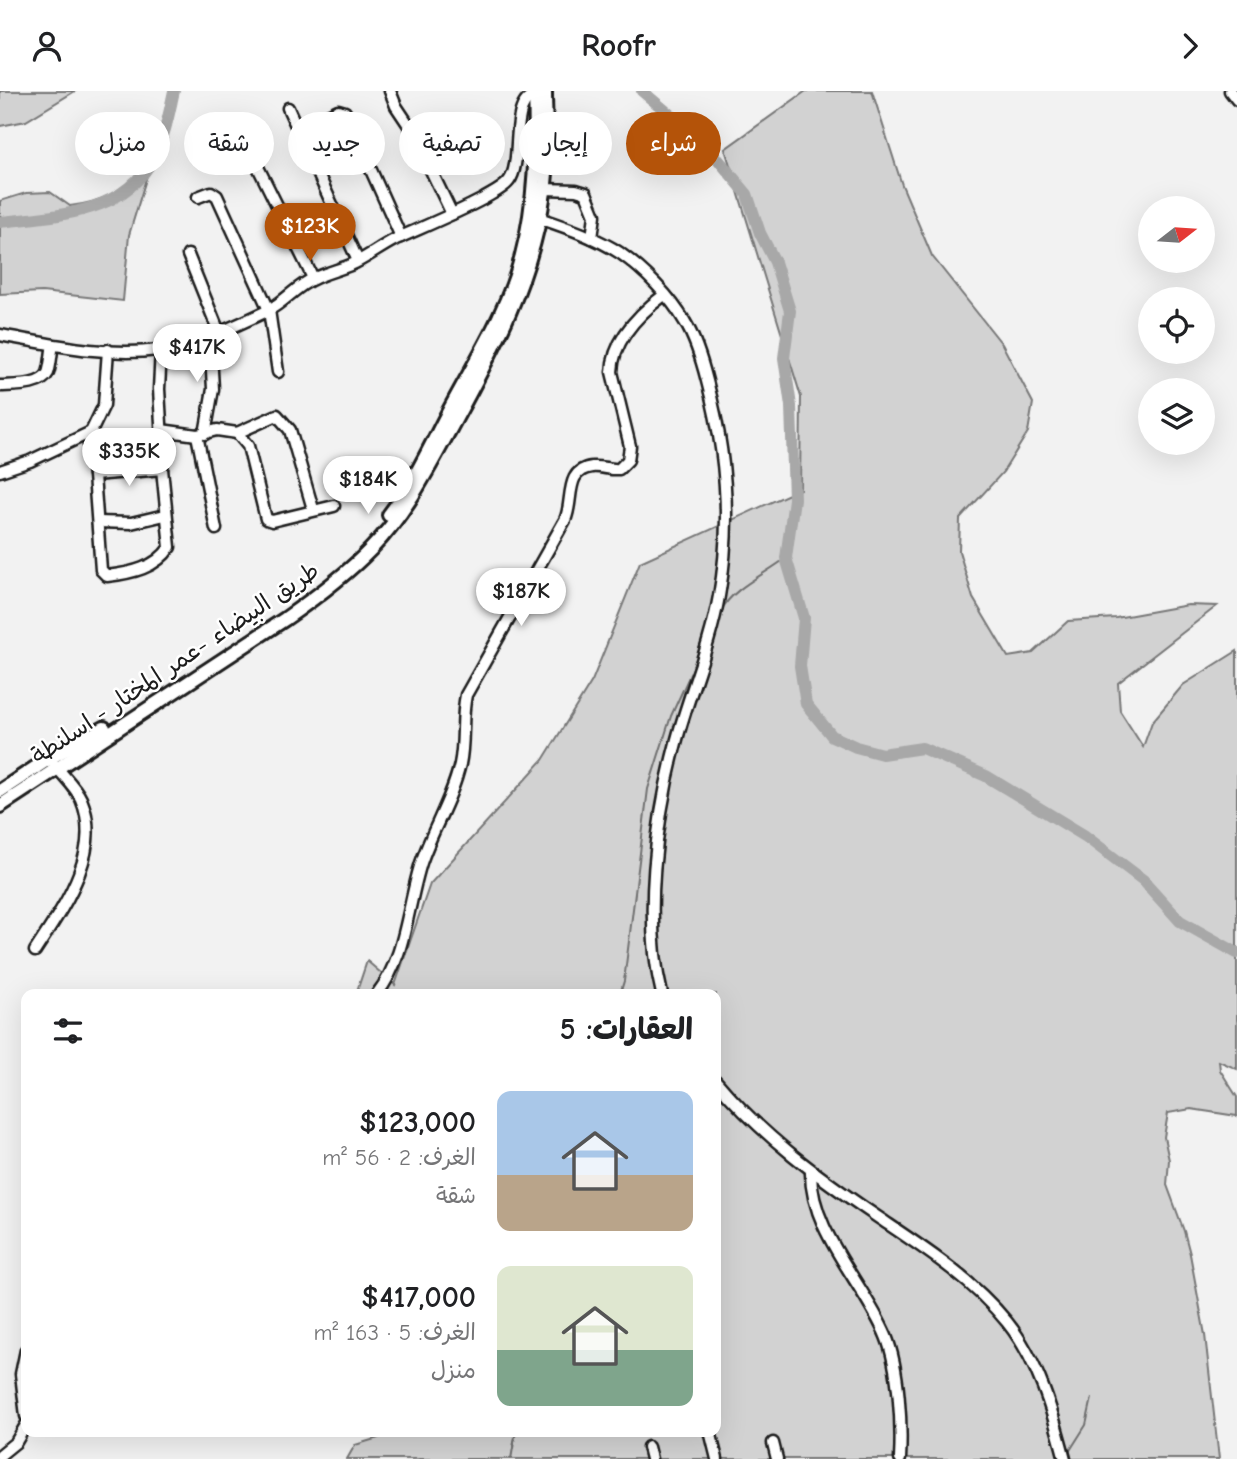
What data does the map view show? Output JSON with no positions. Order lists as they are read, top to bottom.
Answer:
{
  "streets": {
    "main road": ["طريق البيضاء -عمر المختار - اسلنطة"]
  },
  "north": "right",
  "page": {
    "header": "Roofr",
    "chip": [
      "شراء",
      "إيجار",
      "تصفية",
      "جديد",
      "شقة",
      "منزل"
    ],
    "price": [
      "$123K",
      "$417K",
      "$335K",
      "$184K",
      "$187K"
    ],
    "heading": "العقارات: 5",
    "list": [
      {
        "name": "$123,000",
        "note": "الغرف: 2 · 56 m² · شقة"
      },
      {
        "name": "$417,000",
        "note": "الغرف: 5 · 163 m² · منزل"
      }
    ]
  }
}
